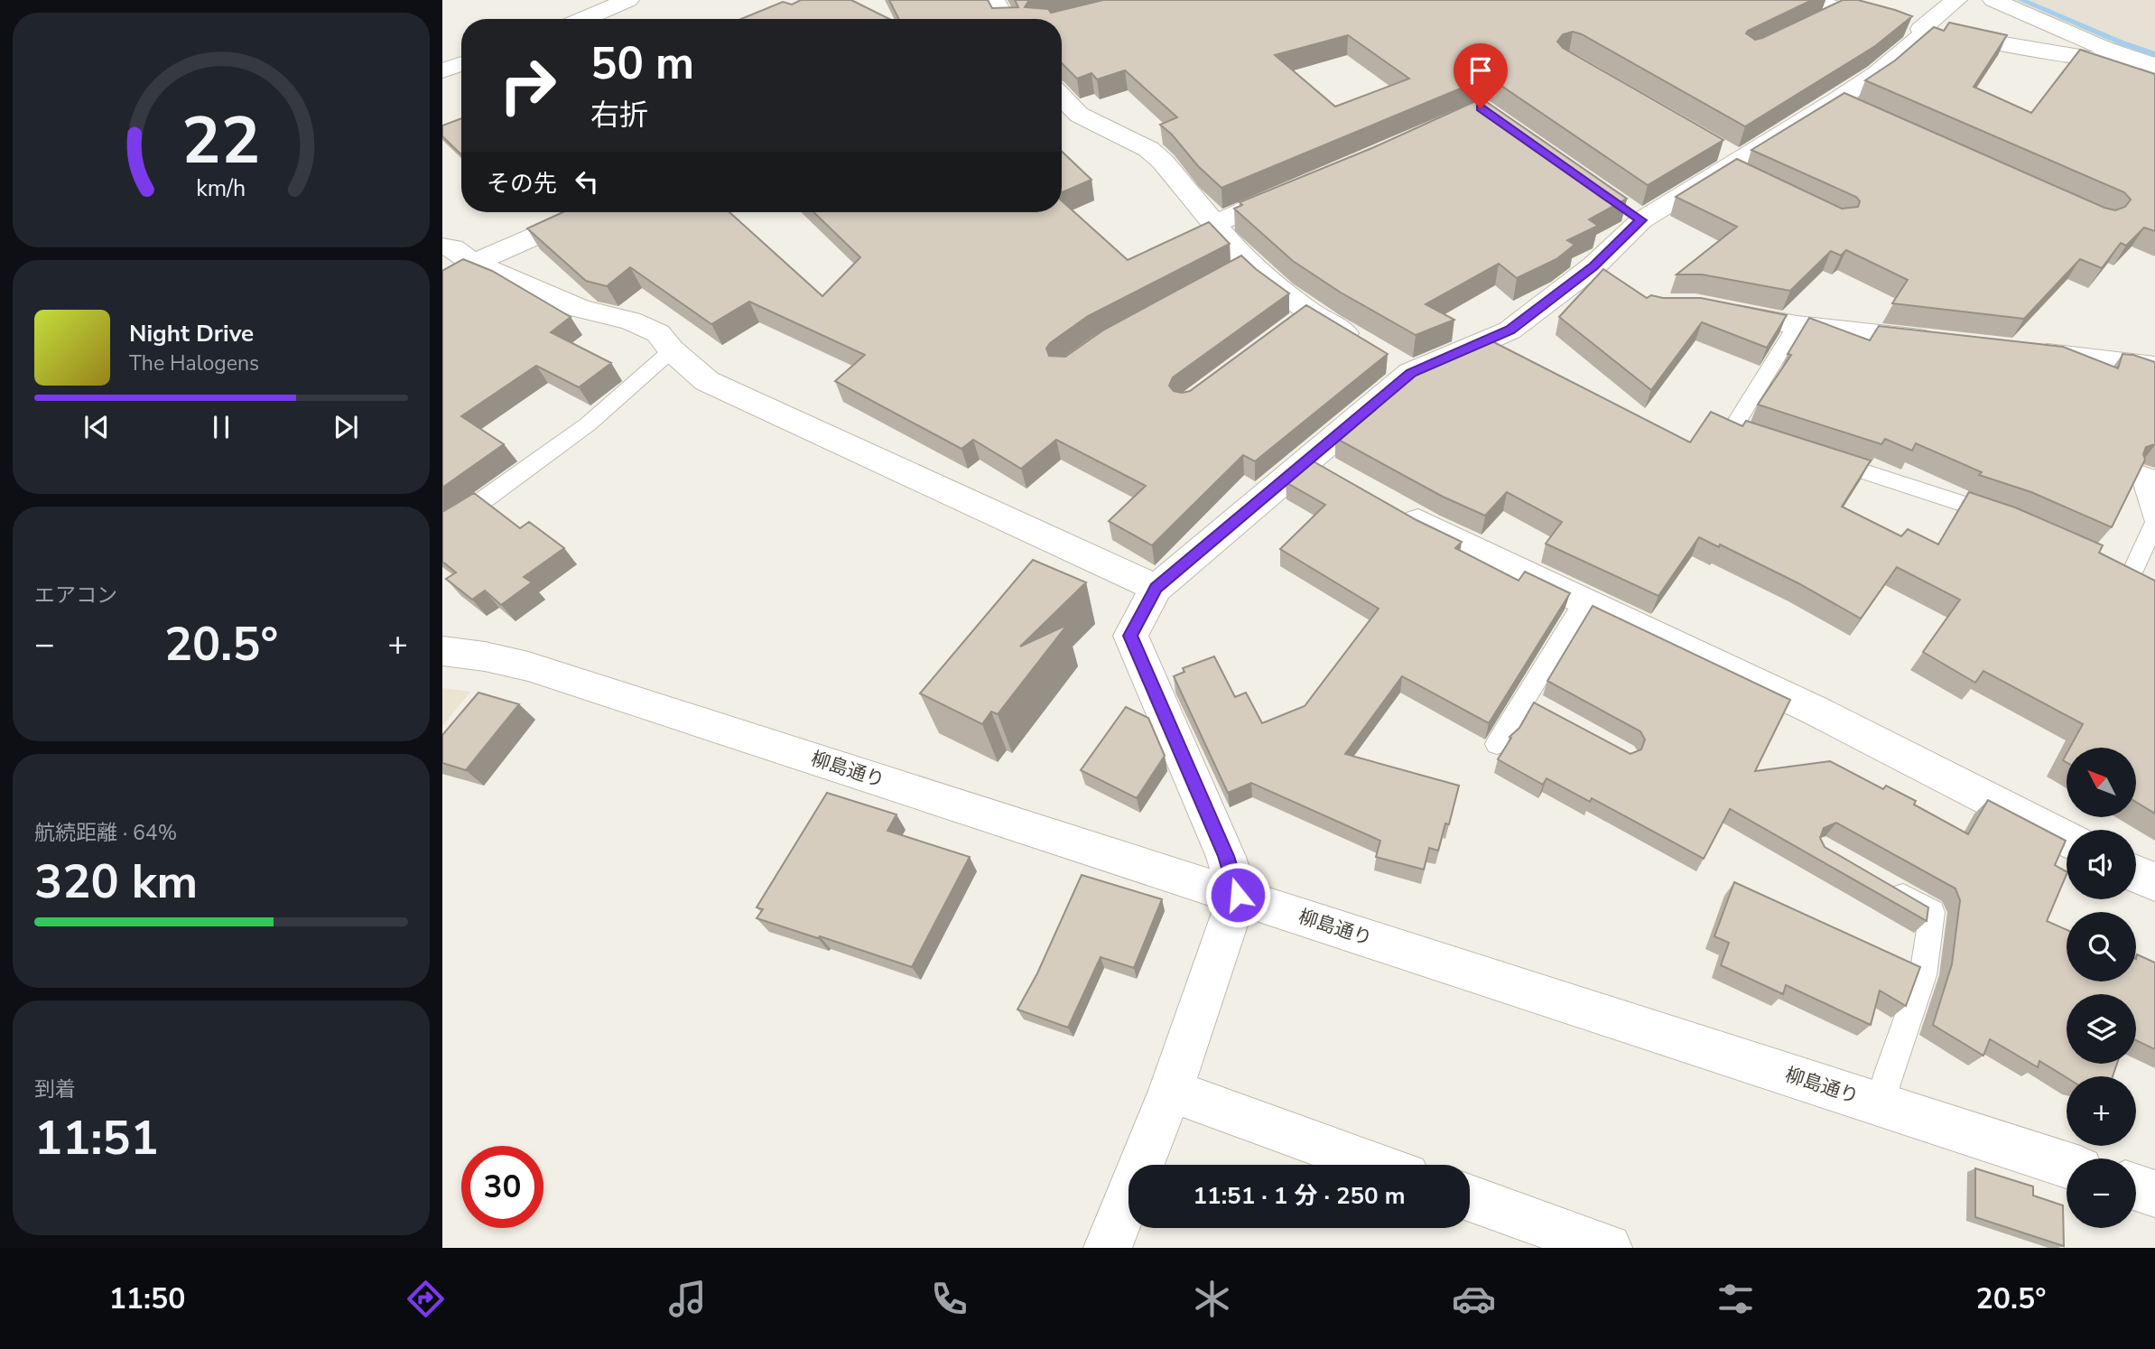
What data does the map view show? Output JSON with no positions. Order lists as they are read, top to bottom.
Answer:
{
  "streets": {
    "street": ["柳島通り"]
  },
  "north": "top left",
  "page": {
    "turn": ["50 m", "右折"],
    "then": "その先",
    "song": ["Night Drive", "The Halogens"],
    "tile": [
      "エアコン",
      ["航続距離 · 64%", "320 km"],
      ["到着", "11:51"]
    ],
    "heat": ["−", "20.5°", "+"],
    "map_buttons": ["+", "−"],
    "limit": "30",
    "trip": "11:51 · 1 分 · 250 m",
    "tabs": ["11:50", "20.5°"],
    "gauge": ["22", "km/h"]
  }
}
